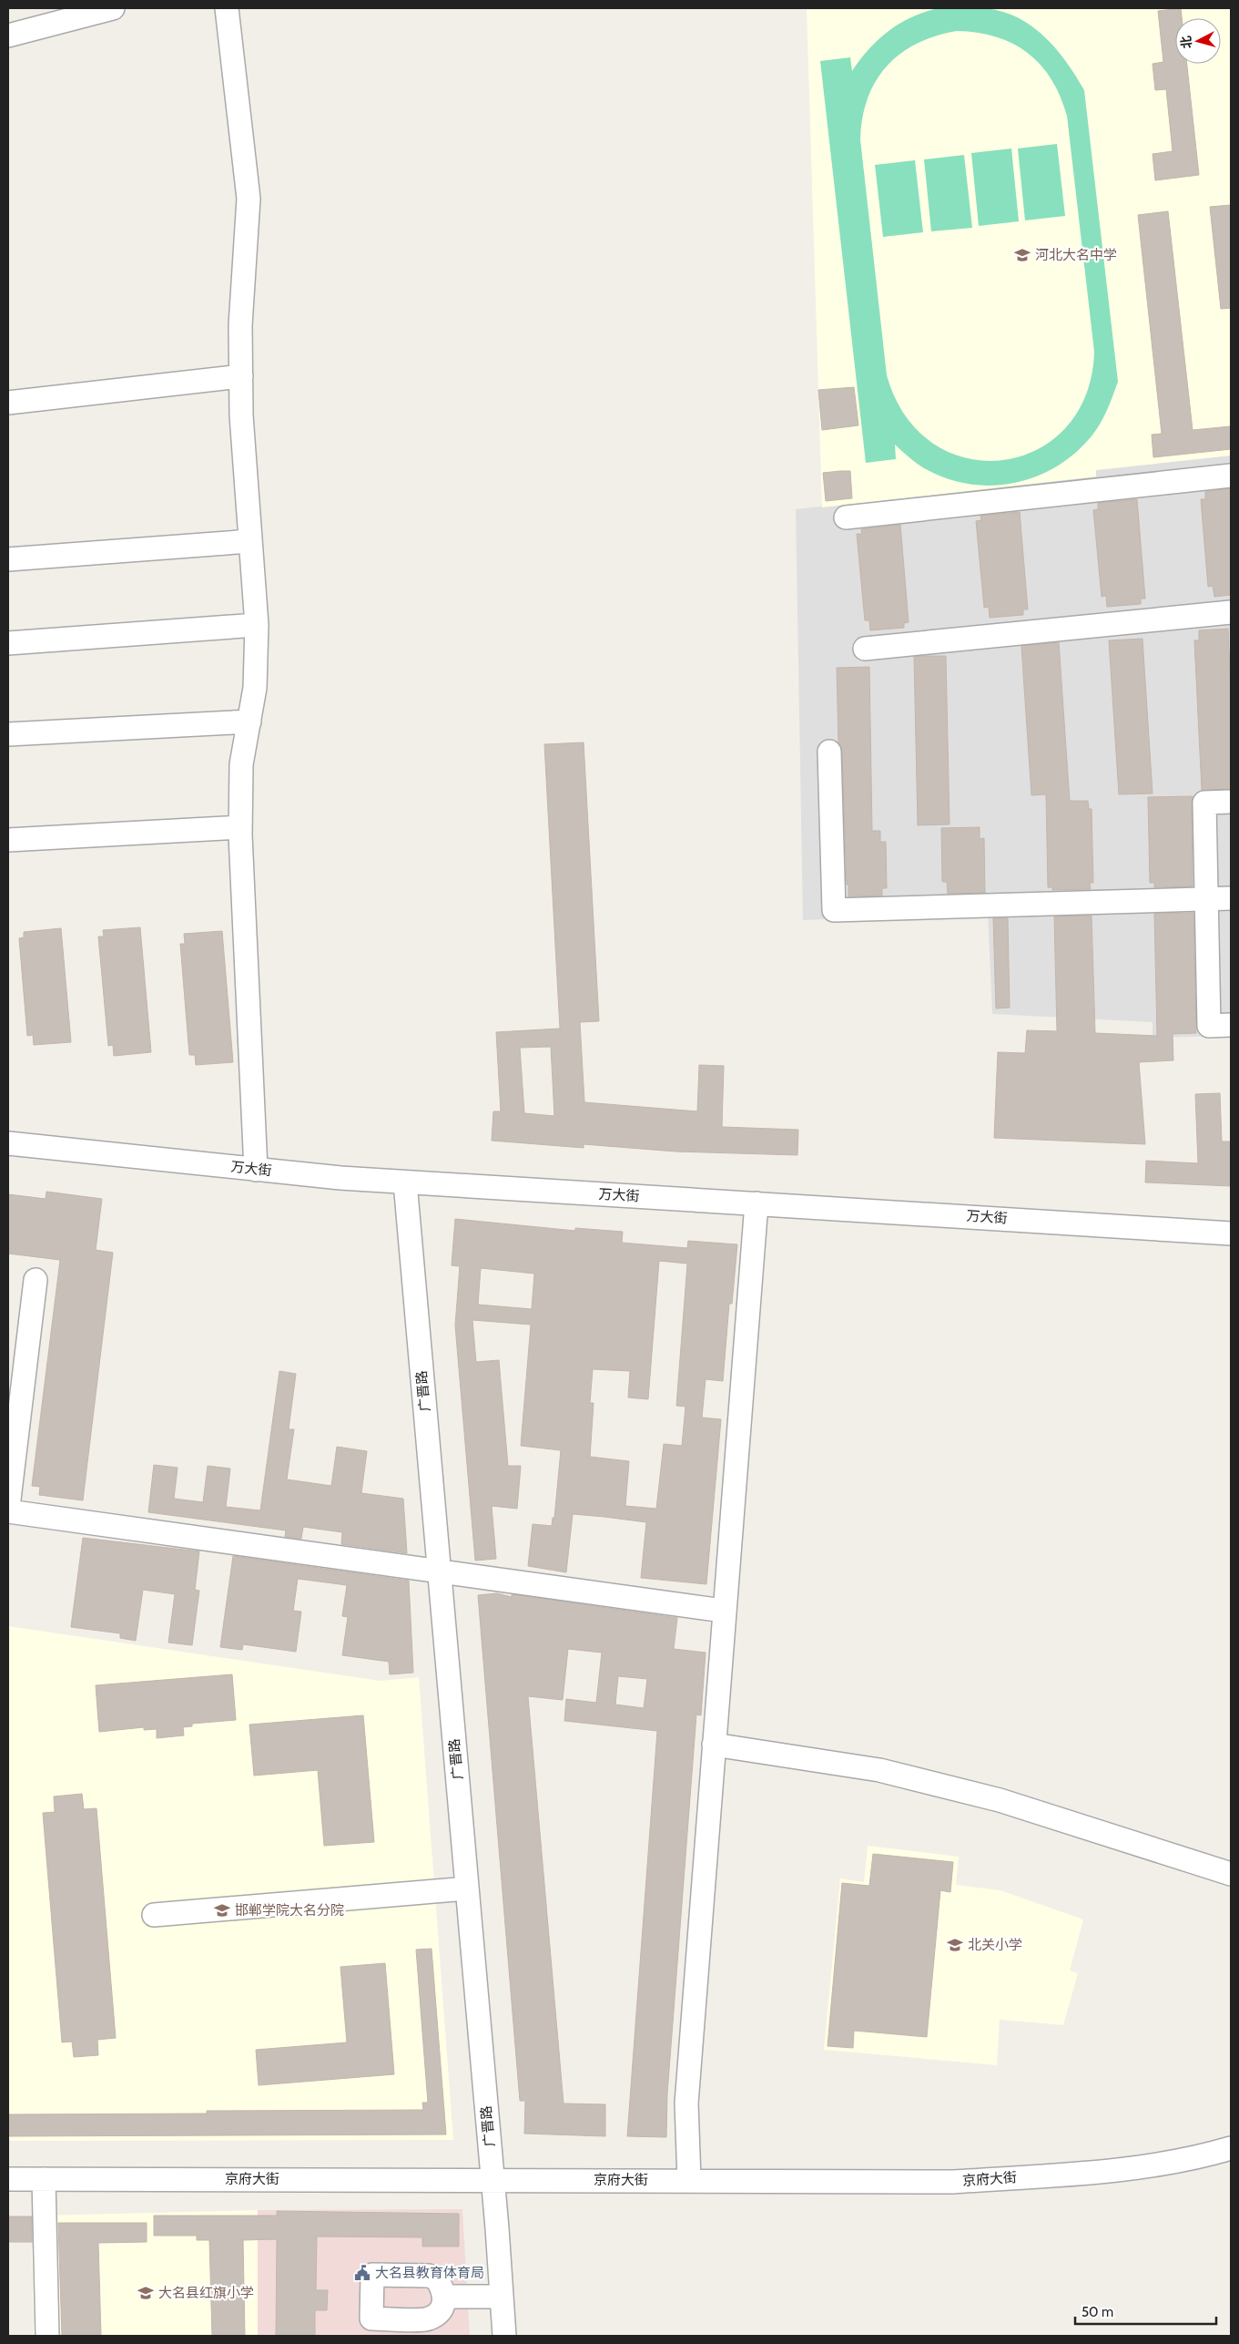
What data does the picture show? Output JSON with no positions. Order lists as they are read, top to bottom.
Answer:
{
  "streets": {
    "street": ["万大街", "广晋路", "京府大街"]
  },
  "crossings": [
    ["万大街", "广晋路"],
    ["广晋路", "京府大街"]
  ],
  "places": {
    "school or university": [
      "河北大名中学",
      "邯郸学院大名分院",
      "北关小学",
      "大名县红旗小学"
    ],
    "public building": ["大名县教育体育局"]
  },
  "scale_bar": "50 m",
  "north": "left"
}
